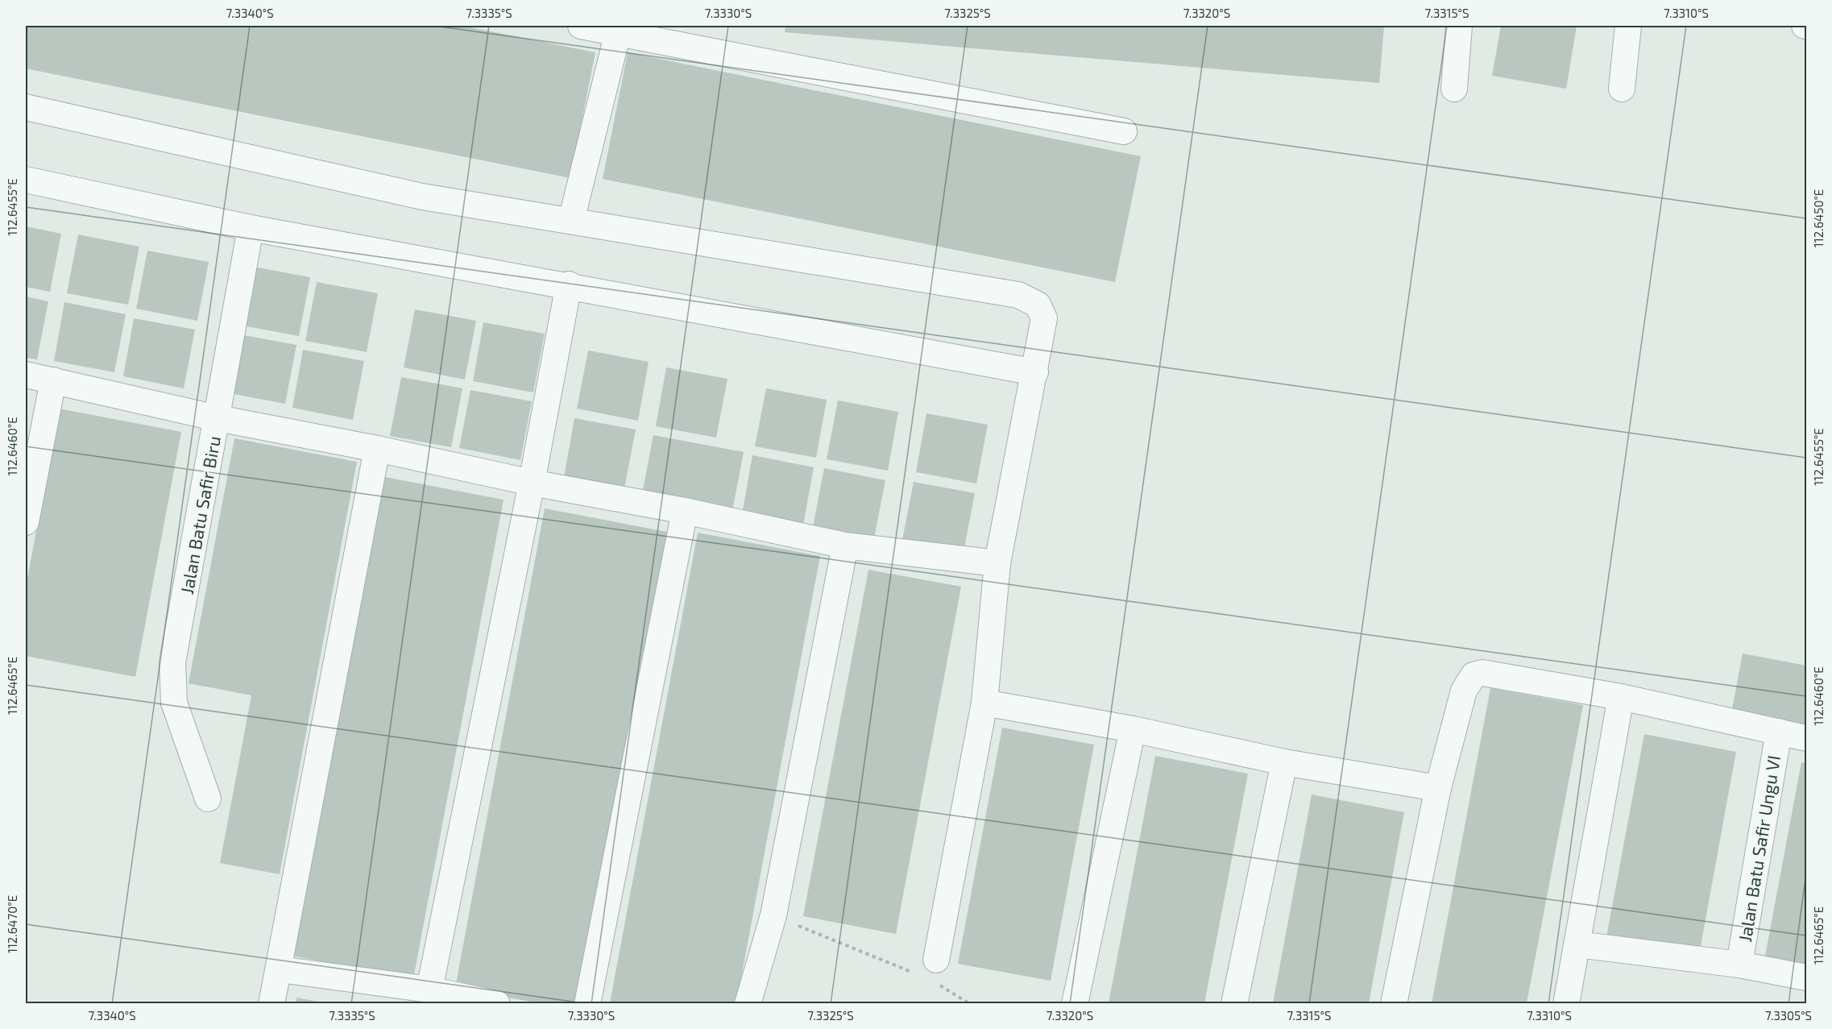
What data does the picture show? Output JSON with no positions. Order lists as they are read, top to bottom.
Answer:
{
  "streets": {
    "street": ["Jalan Batu Safir Biru", "Jalan Batu Safir Ungu VI"]
  },
  "coordinates": [
    "7.3340°S",
    "7.3335°S",
    "7.3330°S",
    "7.3325°S",
    "7.3320°S",
    "7.3315°S",
    "7.3310°S",
    "112.6455°E",
    "112.6450°E",
    "112.6460°E",
    "112.6465°E",
    "112.6470°E",
    "7.3305°S"
  ]
}
